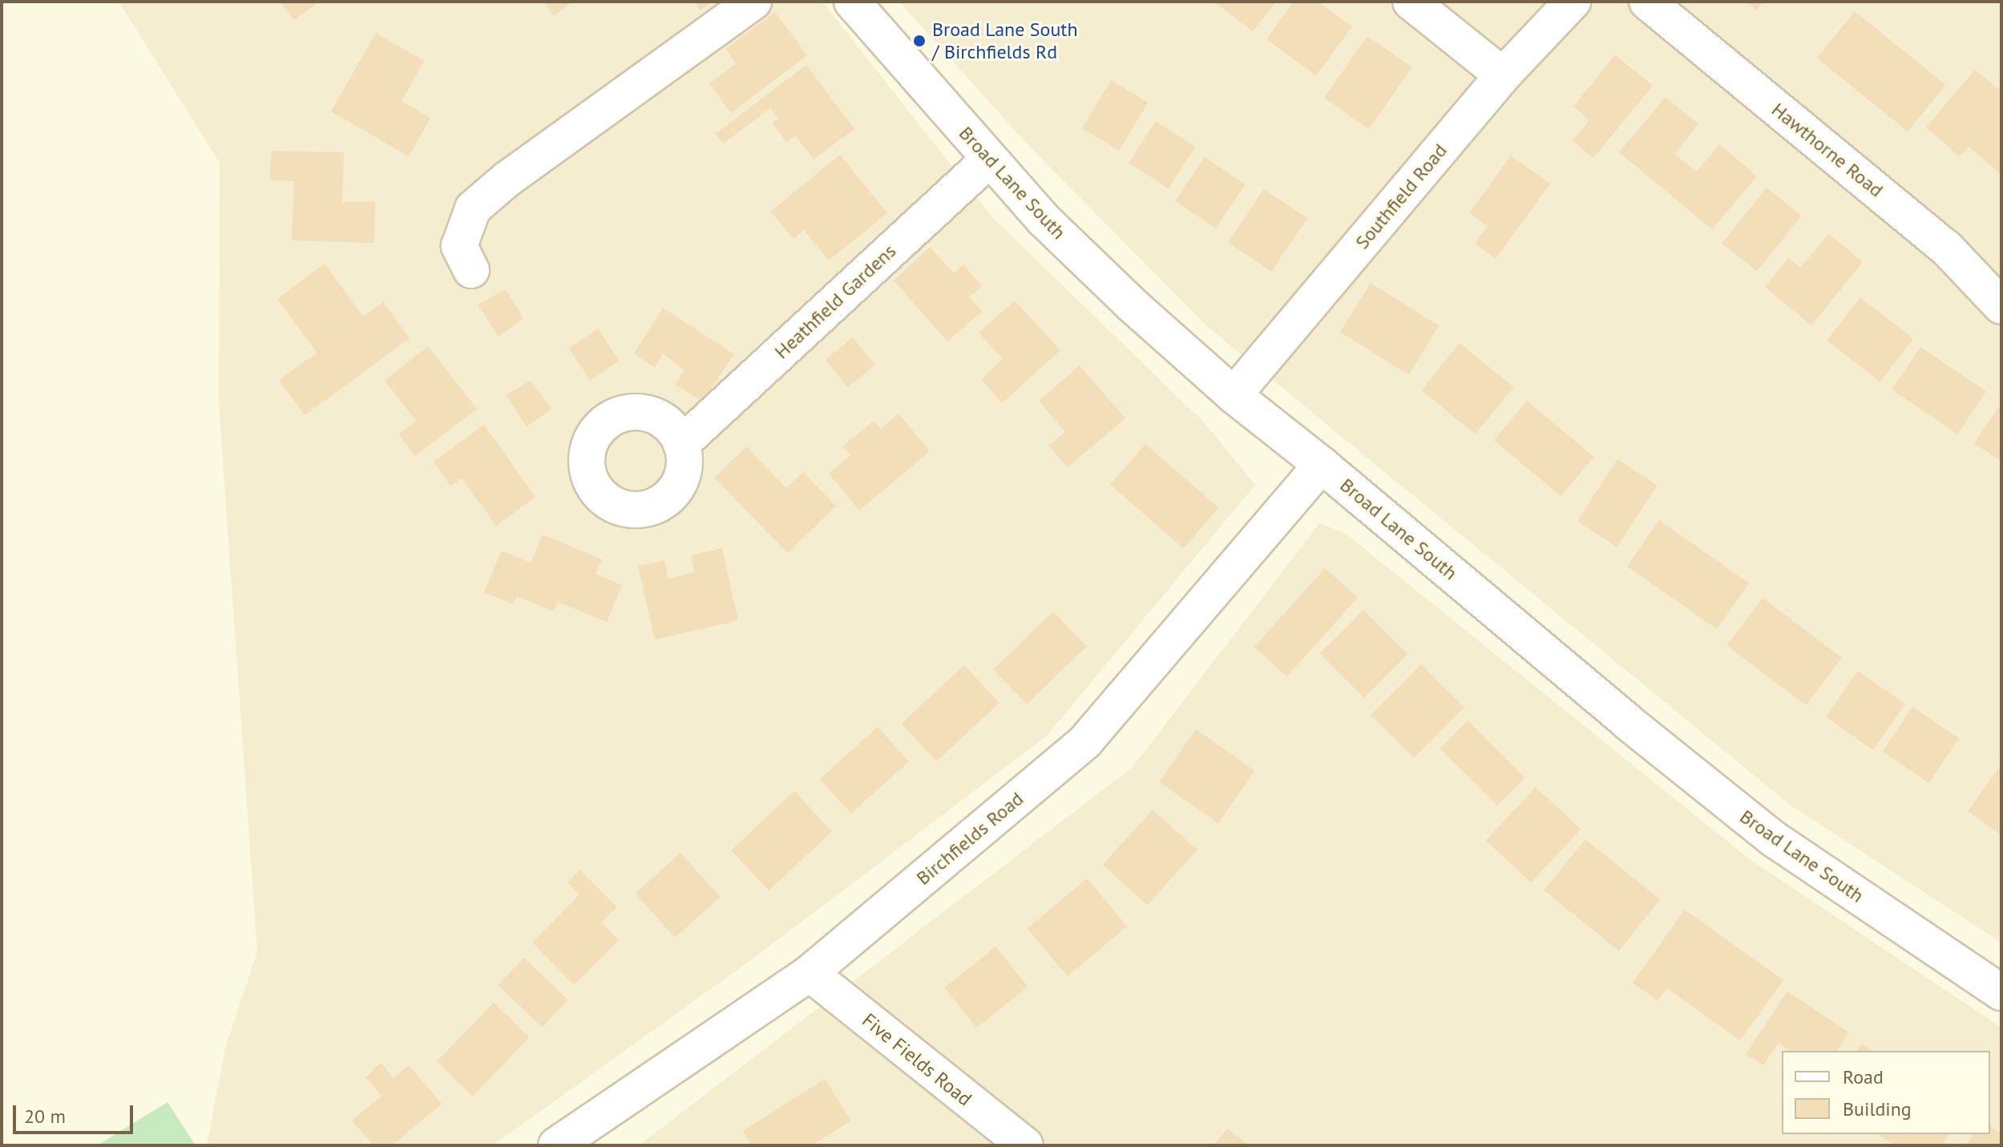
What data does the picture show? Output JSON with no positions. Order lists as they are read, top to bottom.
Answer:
{
  "streets": {
    "street": [
      "Hawthorne Road",
      "Broad Lane South",
      "Southfield Road",
      "Heathfield Gardens",
      "Birchfields Road",
      "Five Fields Road"
    ]
  },
  "crossings": [
    ["Broad Lane South", "Southfield Road"],
    ["Broad Lane South", "Heathfield Gardens"],
    ["Broad Lane South", "Birchfields Road"],
    ["Birchfields Road", "Five Fields Road"]
  ],
  "places": ["Broad Lane South / Birchfields Rd"],
  "legend": ["Road", "Building"],
  "scale_bar": "20 m"
}
